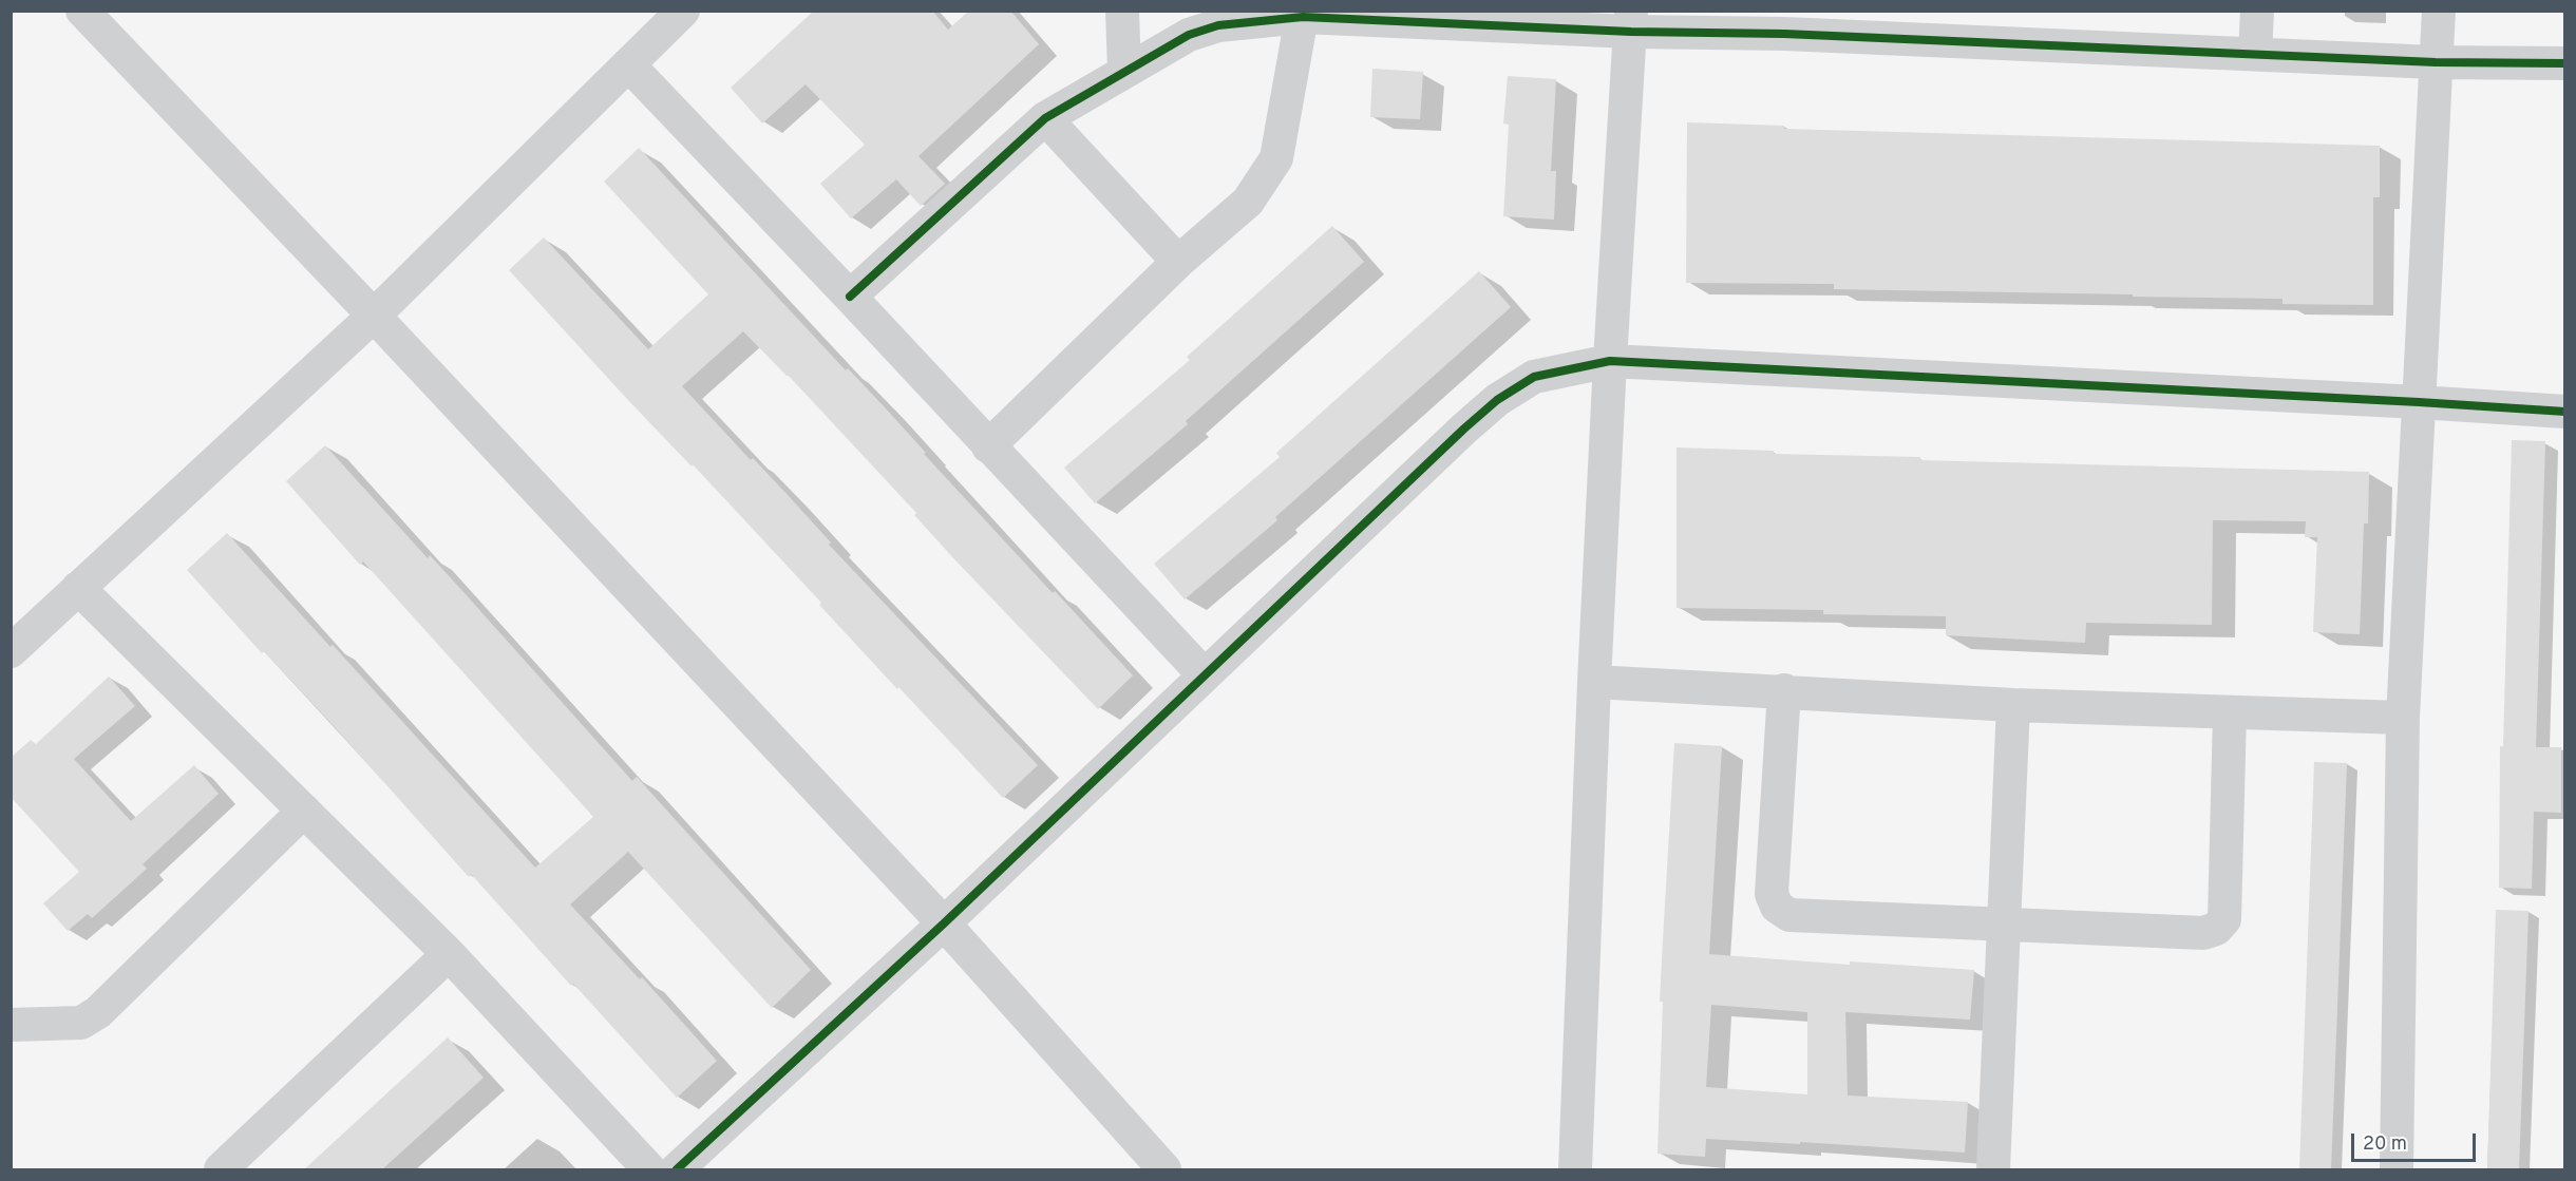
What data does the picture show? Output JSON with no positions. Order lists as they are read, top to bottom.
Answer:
{
  "scale_bar": "20 m"
}
